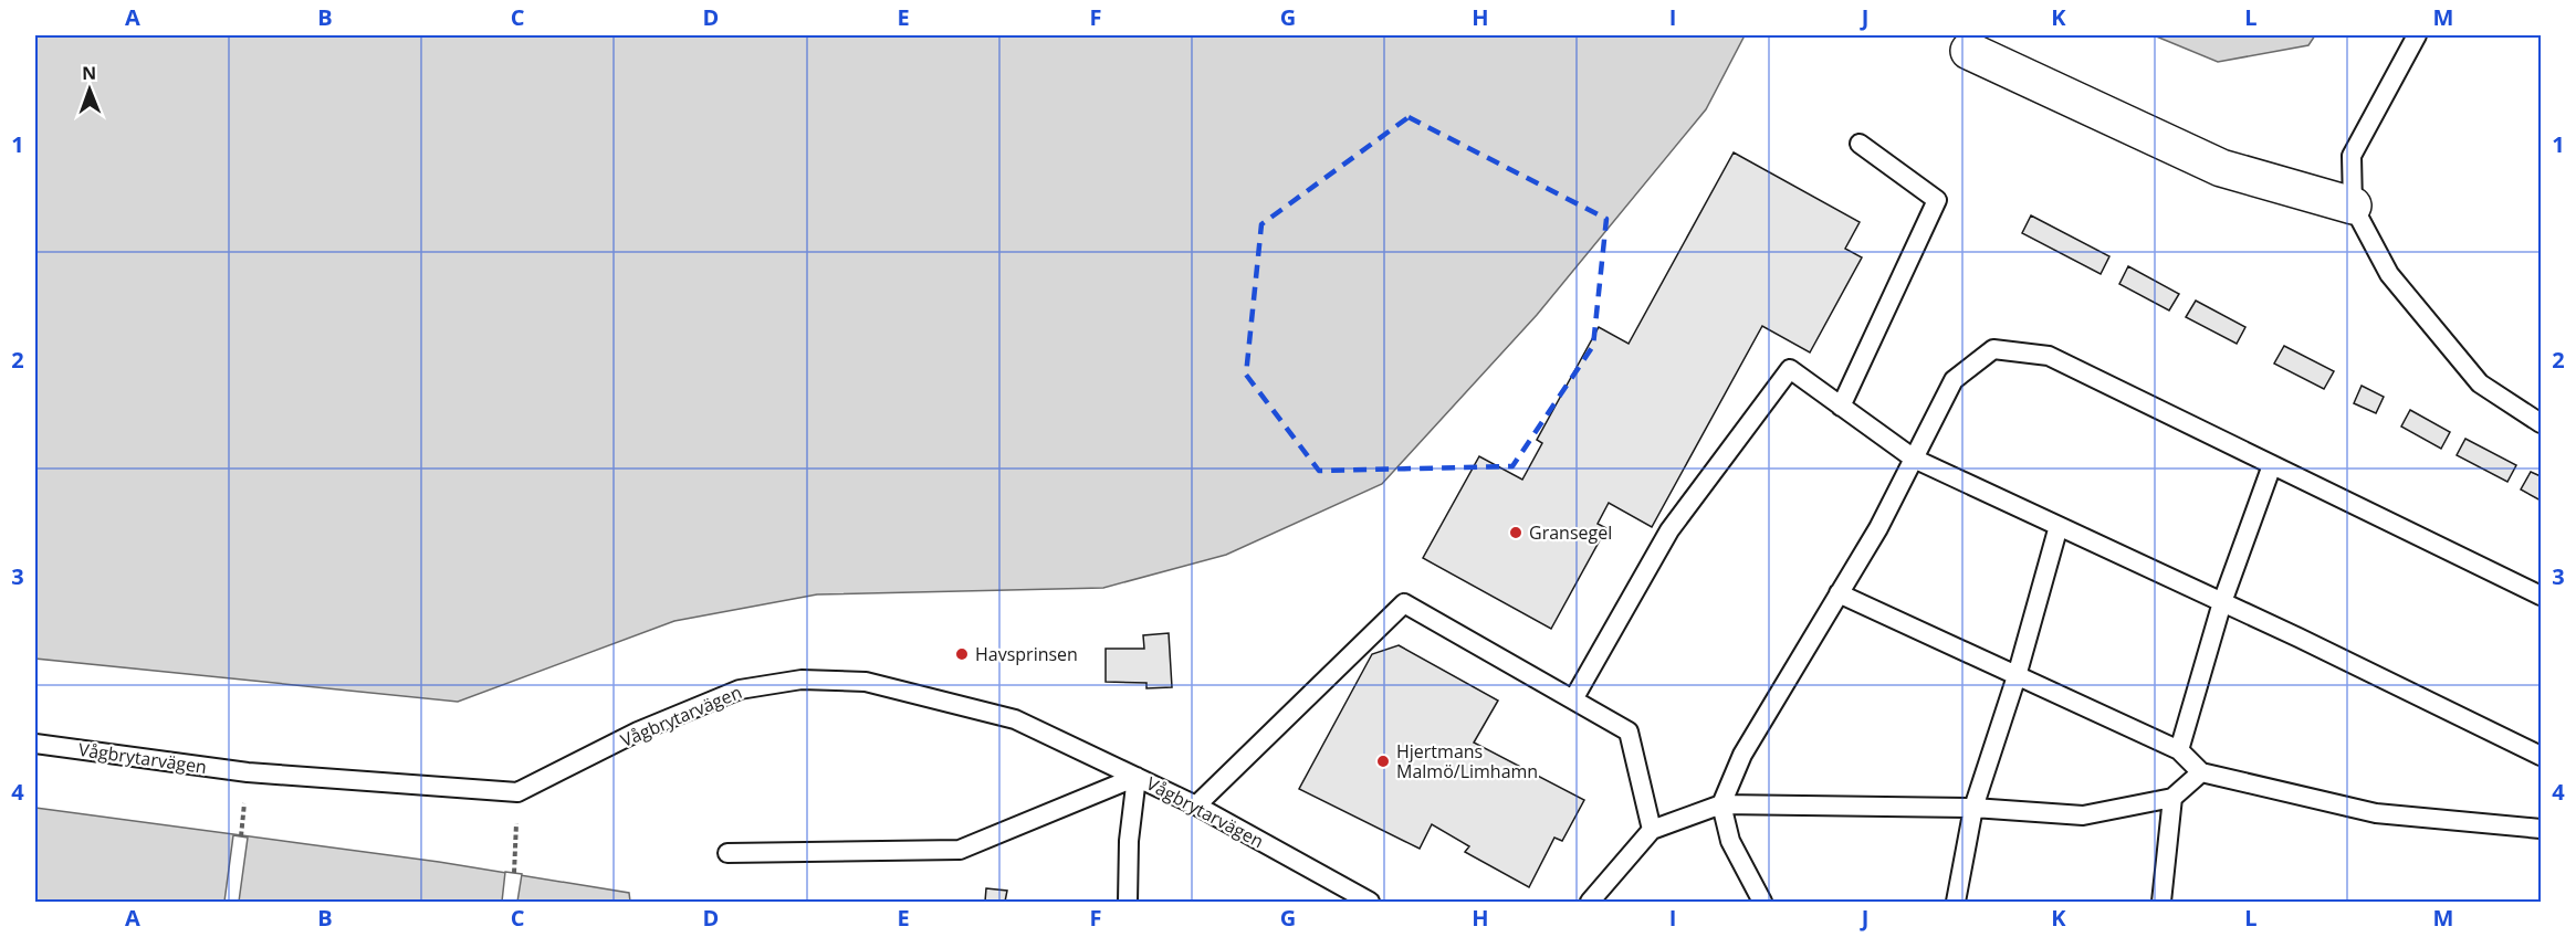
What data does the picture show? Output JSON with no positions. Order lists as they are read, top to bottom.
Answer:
{
  "streets": {
    "lane": ["Vågbrytarvägen"]
  },
  "places": ["Gransegel", "Havsprinsen", "Hjertmans Malmö/Limhamn"],
  "north": "top",
  "grid": {
    "columns": [
      "A",
      "B",
      "C",
      "D",
      "E",
      "F",
      "G",
      "H",
      "I",
      "J",
      "K",
      "L",
      "M"
    ],
    "rows": [
      "1",
      "2",
      "3",
      "4"
    ]
  }
}
